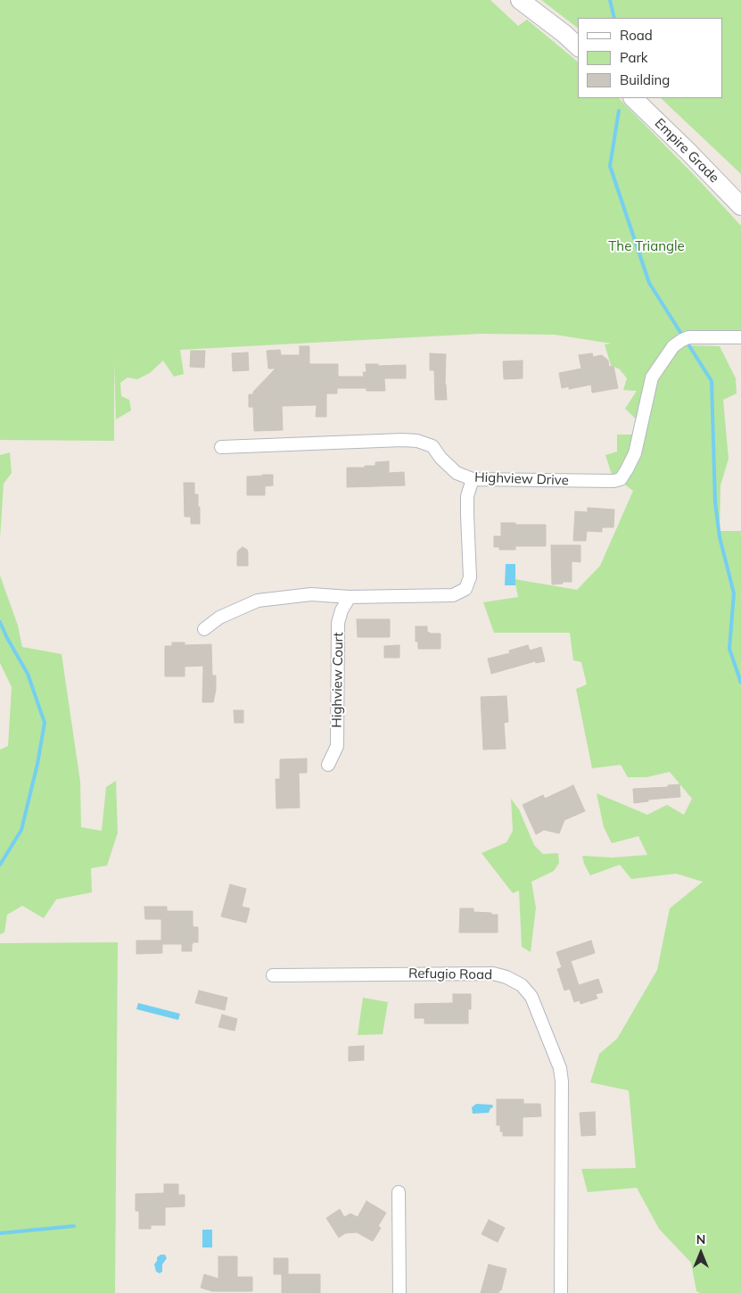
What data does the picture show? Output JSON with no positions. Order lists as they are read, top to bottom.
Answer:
{
  "streets": {
    "main road": ["Empire Grade"],
    "street": ["Highview Drive", "Highview Court", "Refugio Road"]
  },
  "parks": ["The Triangle"],
  "legend": ["Road", "Park", "Building"],
  "north": "top"
}
